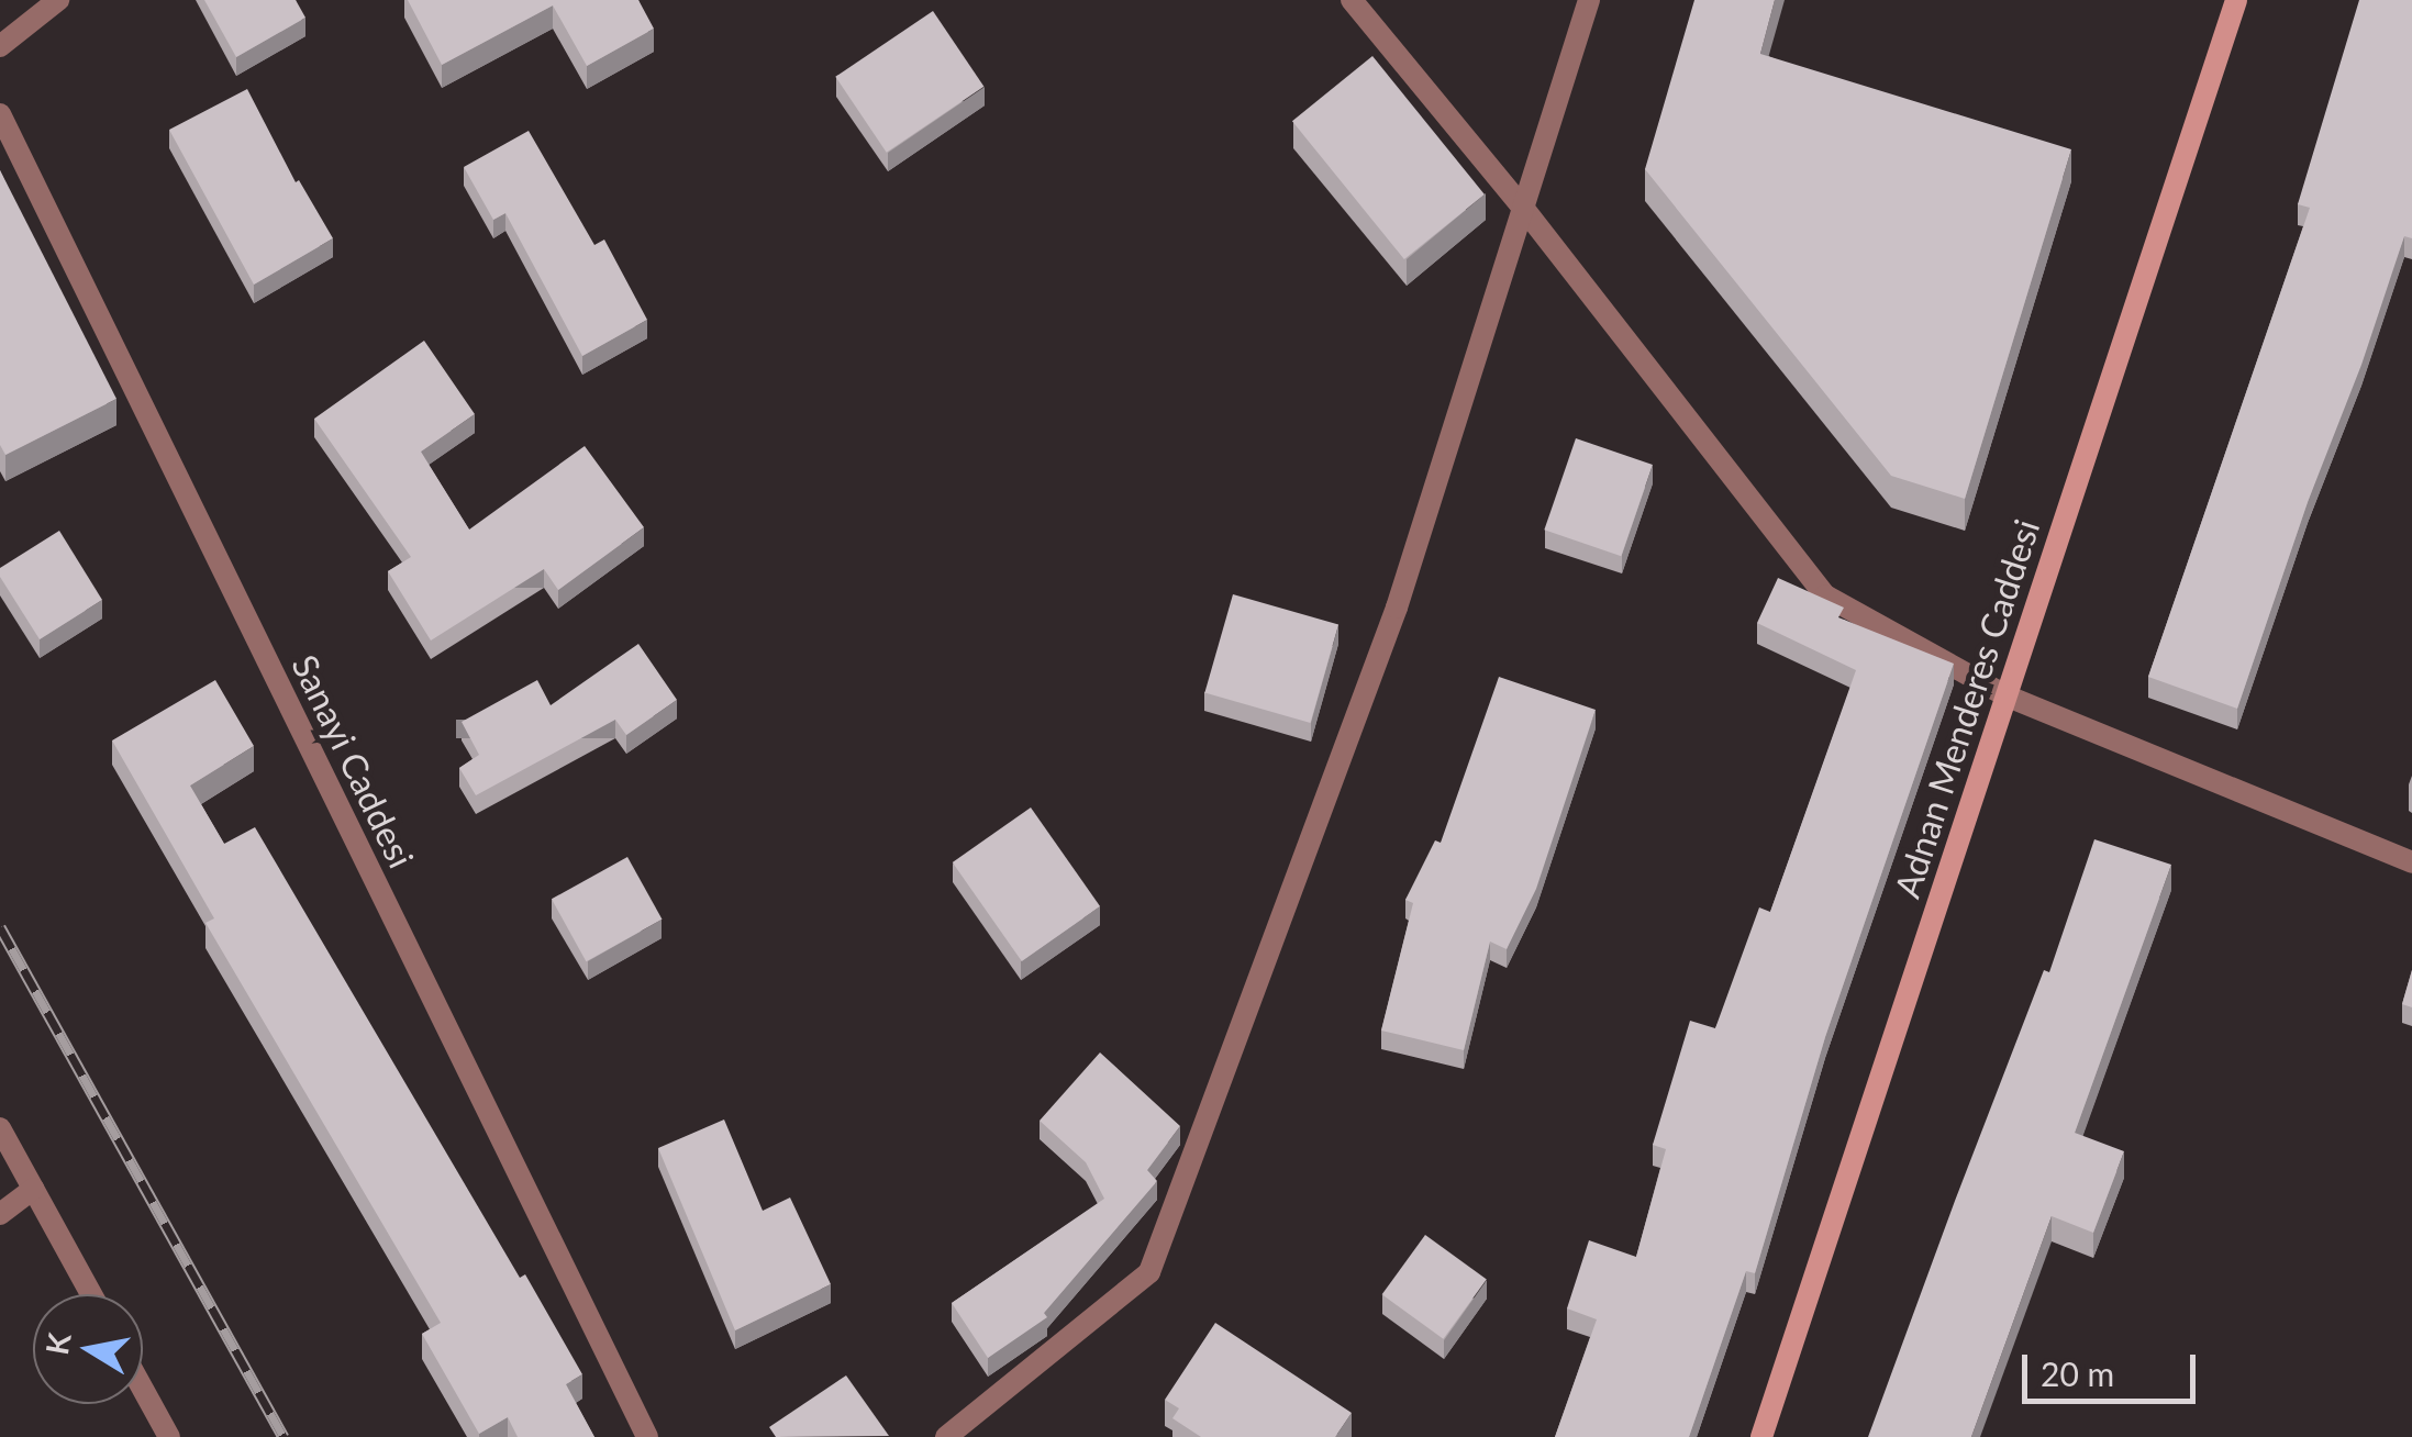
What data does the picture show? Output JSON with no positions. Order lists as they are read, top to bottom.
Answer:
{
  "streets": {
    "street": ["Adnan Menderes Caddesi", "Sanayi Caddesi"]
  },
  "scale_bar": "20 m",
  "north": "left"
}
